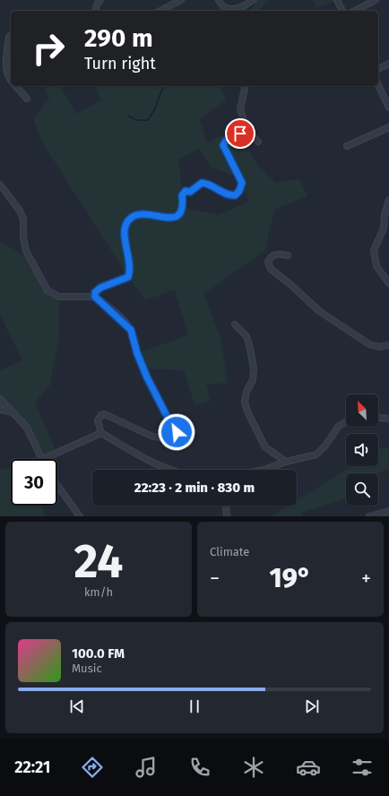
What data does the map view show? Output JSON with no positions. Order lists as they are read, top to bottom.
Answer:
{
  "north": "top left",
  "page": {
    "turn": ["290 m", "Turn right"],
    "limit": "30",
    "trip": "22:23 · 2 min · 830 m",
    "tile": [
      ["24", "km/h"],
      "Climate"
    ],
    "heat": ["−", "19°", "+"],
    "song": ["100.0 FM", "Music"],
    "tabs": "22:21"
  }
}
